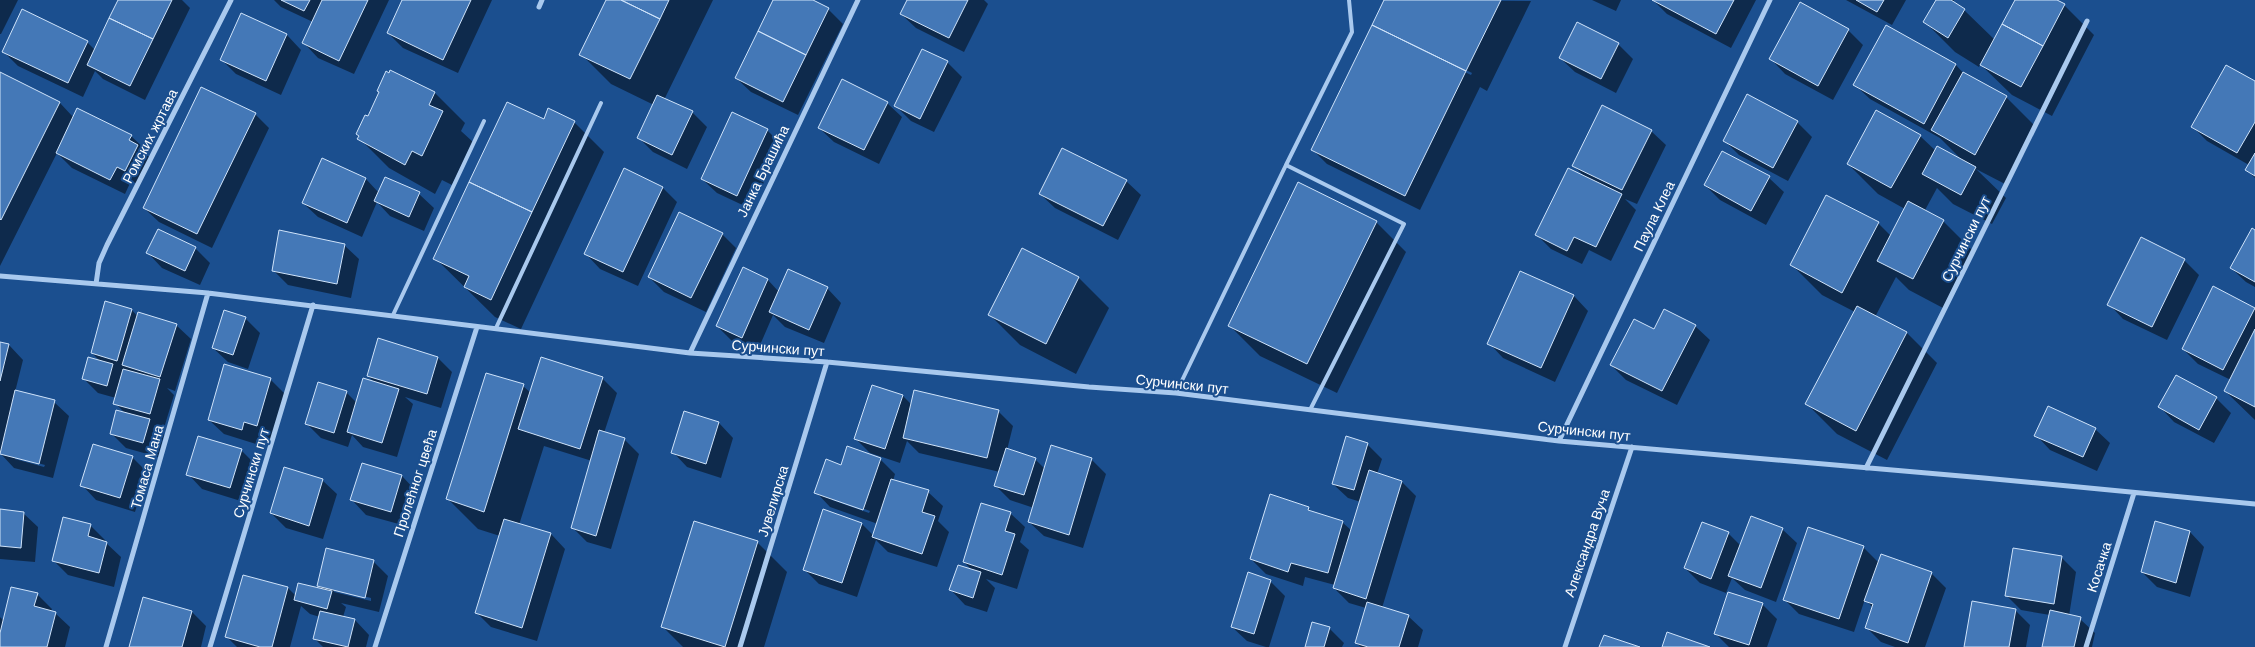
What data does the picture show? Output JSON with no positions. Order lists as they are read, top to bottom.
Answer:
{
  "streets": {
    "street": [
      "Ромских жртава",
      "Јанка Брашића",
      "Паула Клеа",
      "Сурчински пут",
      "Томаса Мана",
      "Пролећног цвећа",
      "Јувелирска",
      "Александра Вуча",
      "Косачка"
    ]
  },
  "crossings": [
    ["Ромских жртава", "Сурчински пут"],
    ["Јанка Брашића", "Сурчински пут"],
    ["Паула Клеа", "Сурчински пут"],
    ["Сурчински пут", "Томаса Мана"],
    ["Сурчински пут", "Пролећног цвећа"],
    ["Сурчински пут", "Јувелирска"],
    ["Сурчински пут", "Александра Вуча"],
    ["Сурчински пут", "Косачка"]
  ]
}
